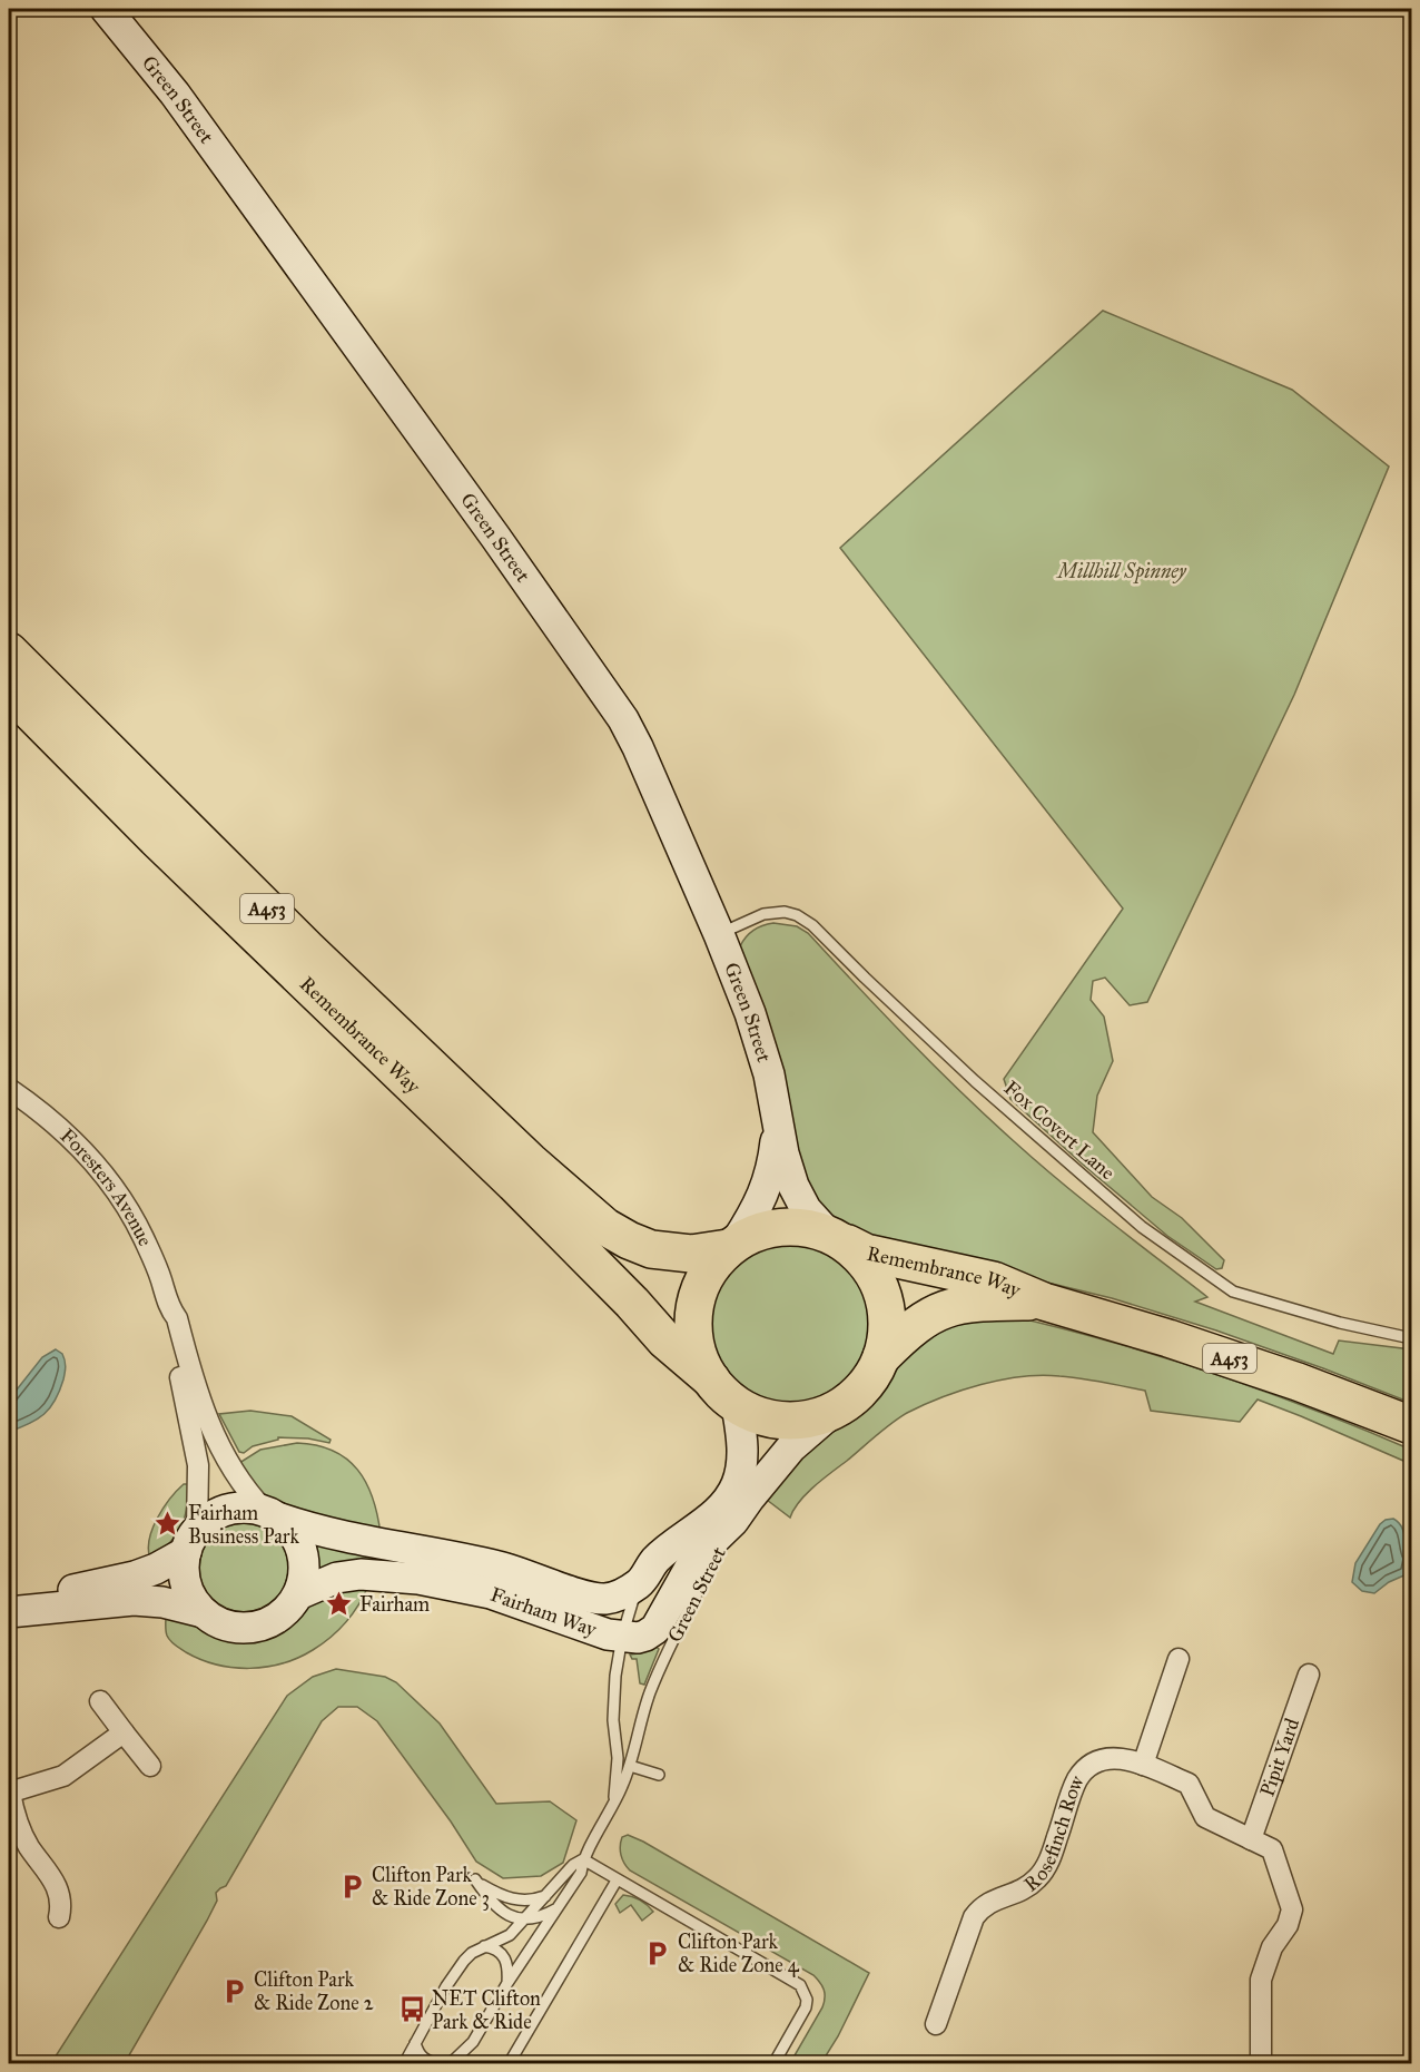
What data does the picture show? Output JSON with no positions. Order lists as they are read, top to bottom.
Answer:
{
  "streets": {
    "highway": ["A453", "Remembrance Way"],
    "street": [
      "Green Street",
      "Foresters Avenue",
      "Fairham Way",
      "Pipit Yard",
      "Rosefinch Row"
    ],
    "lane": ["Fox Covert Lane"]
  },
  "crossings": [
    ["Green Street", "Remembrance Way"],
    ["Green Street", "Fox Covert Lane"],
    ["Green Street", "Fairham Way"],
    ["Foresters Avenue", "Fairham Way"],
    ["Pipit Yard", "Rosefinch Row"]
  ],
  "parks": ["Millhill Spinney"],
  "places": {
    "place": ["Fairham Business Park", "Fairham"],
    "parking": ["Clifton Park & Ride Zone 3", "Clifton Park & Ride Zone 4", "Clifton Park & Ride Zone 2"],
    "bus stop": ["NET Clifton Park & Ride"]
  }
}
